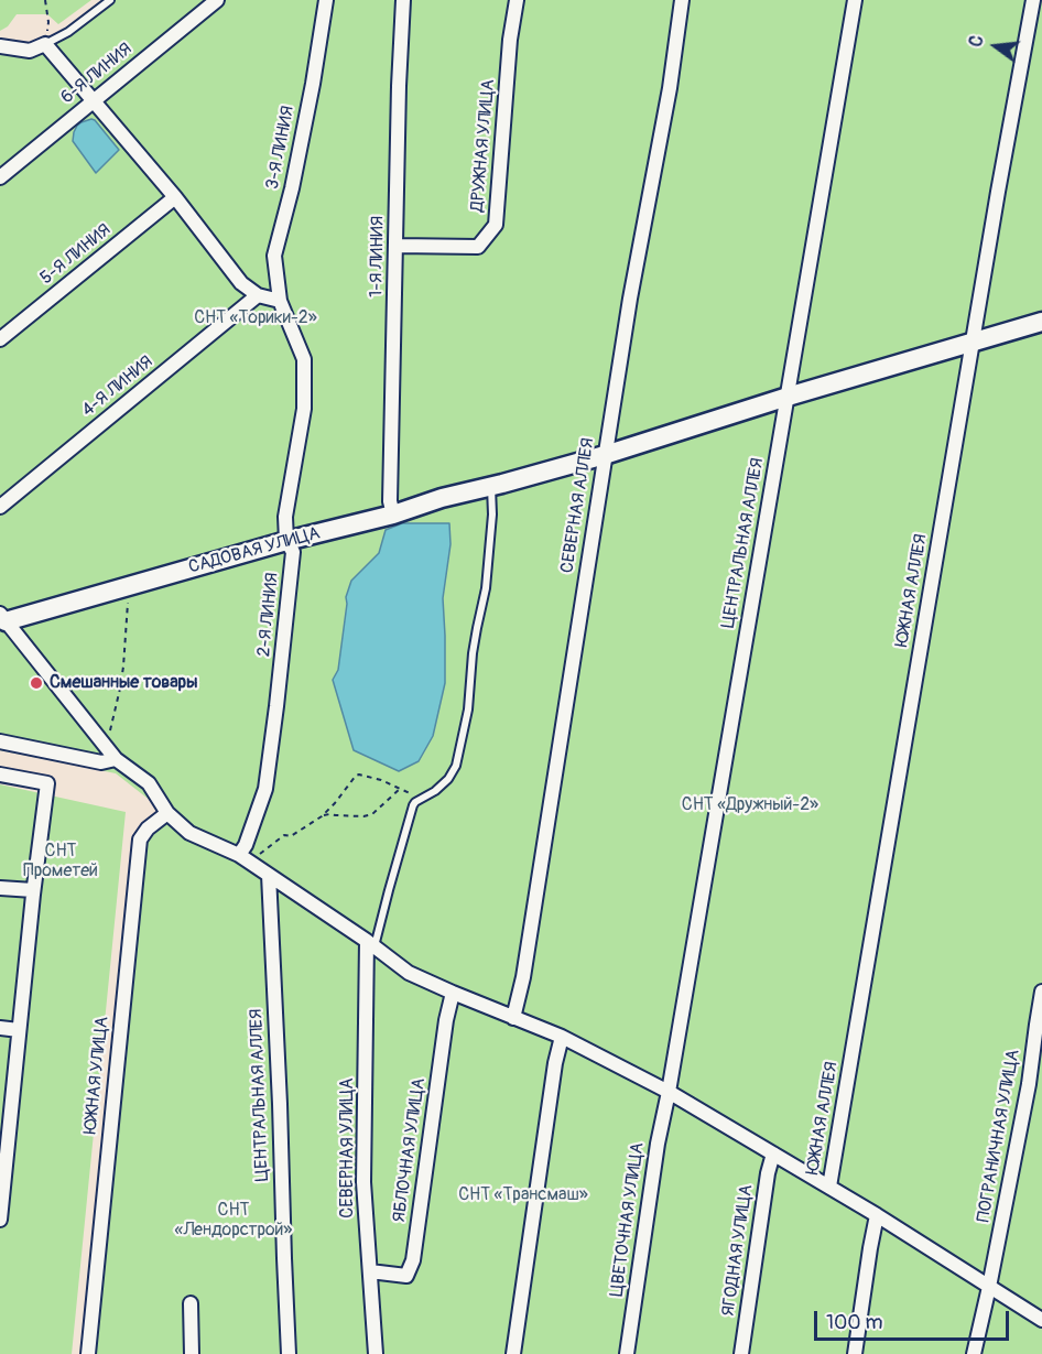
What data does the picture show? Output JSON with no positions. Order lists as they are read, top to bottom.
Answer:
{
  "streets": {
    "street": [
      "6-Я ЛИНИЯ",
      "ДРУЖНАЯ УЛИЦА",
      "3-Я ЛИНИЯ",
      "5-Я ЛИНИЯ",
      "1-Я ЛИНИЯ",
      "4-Я ЛИНИЯ",
      "СЕВЕРНАЯ АЛЛЕЯ",
      "ЦЕНТРАЛЬНАЯ АЛЛЕЯ",
      "САДОВАЯ УЛИЦА",
      "ЮЖНАЯ АЛЛЕЯ",
      "2-Я ЛИНИЯ",
      "ЮЖНАЯ УЛИЦА",
      "ПОГРАНИЧНАЯ УЛИЦА",
      "СЕВЕРНАЯ УЛИЦА",
      "ЯБЛОЧНАЯ УЛИЦА",
      "ЦВЕТОЧНАЯ УЛИЦА",
      "ЯГОДНАЯ УЛИЦА"
    ]
  },
  "crossings": [
    ["ДРУЖНАЯ УЛИЦА", "1-Я ЛИНИЯ"],
    ["3-Я ЛИНИЯ", "2-Я ЛИНИЯ"],
    ["1-Я ЛИНИЯ", "САДОВАЯ УЛИЦА"],
    ["СЕВЕРНАЯ АЛЛЕЯ", "САДОВАЯ УЛИЦА"],
    ["ЦЕНТРАЛЬНАЯ АЛЛЕЯ", "САДОВАЯ УЛИЦА"],
    ["ЦЕНТРАЛЬНАЯ АЛЛЕЯ", "ЦВЕТОЧНАЯ УЛИЦА"],
    ["САДОВАЯ УЛИЦА", "ЮЖНАЯ АЛЛЕЯ"],
    ["САДОВАЯ УЛИЦА", "2-Я ЛИНИЯ"],
    ["СЕВЕРНАЯ УЛИЦА", "ЯБЛОЧНАЯ УЛИЦА"]
  ],
  "parks": [
    "СНТ «Торики-2»",
    "СНТ «Дружный-2»",
    "СНТ Прометей",
    "СНТ «Трансмаш»",
    "СНТ «Лендорстрой»"
  ],
  "places": ["Смешанные товары"],
  "scale_bar": "100 m",
  "north": "left"
}
